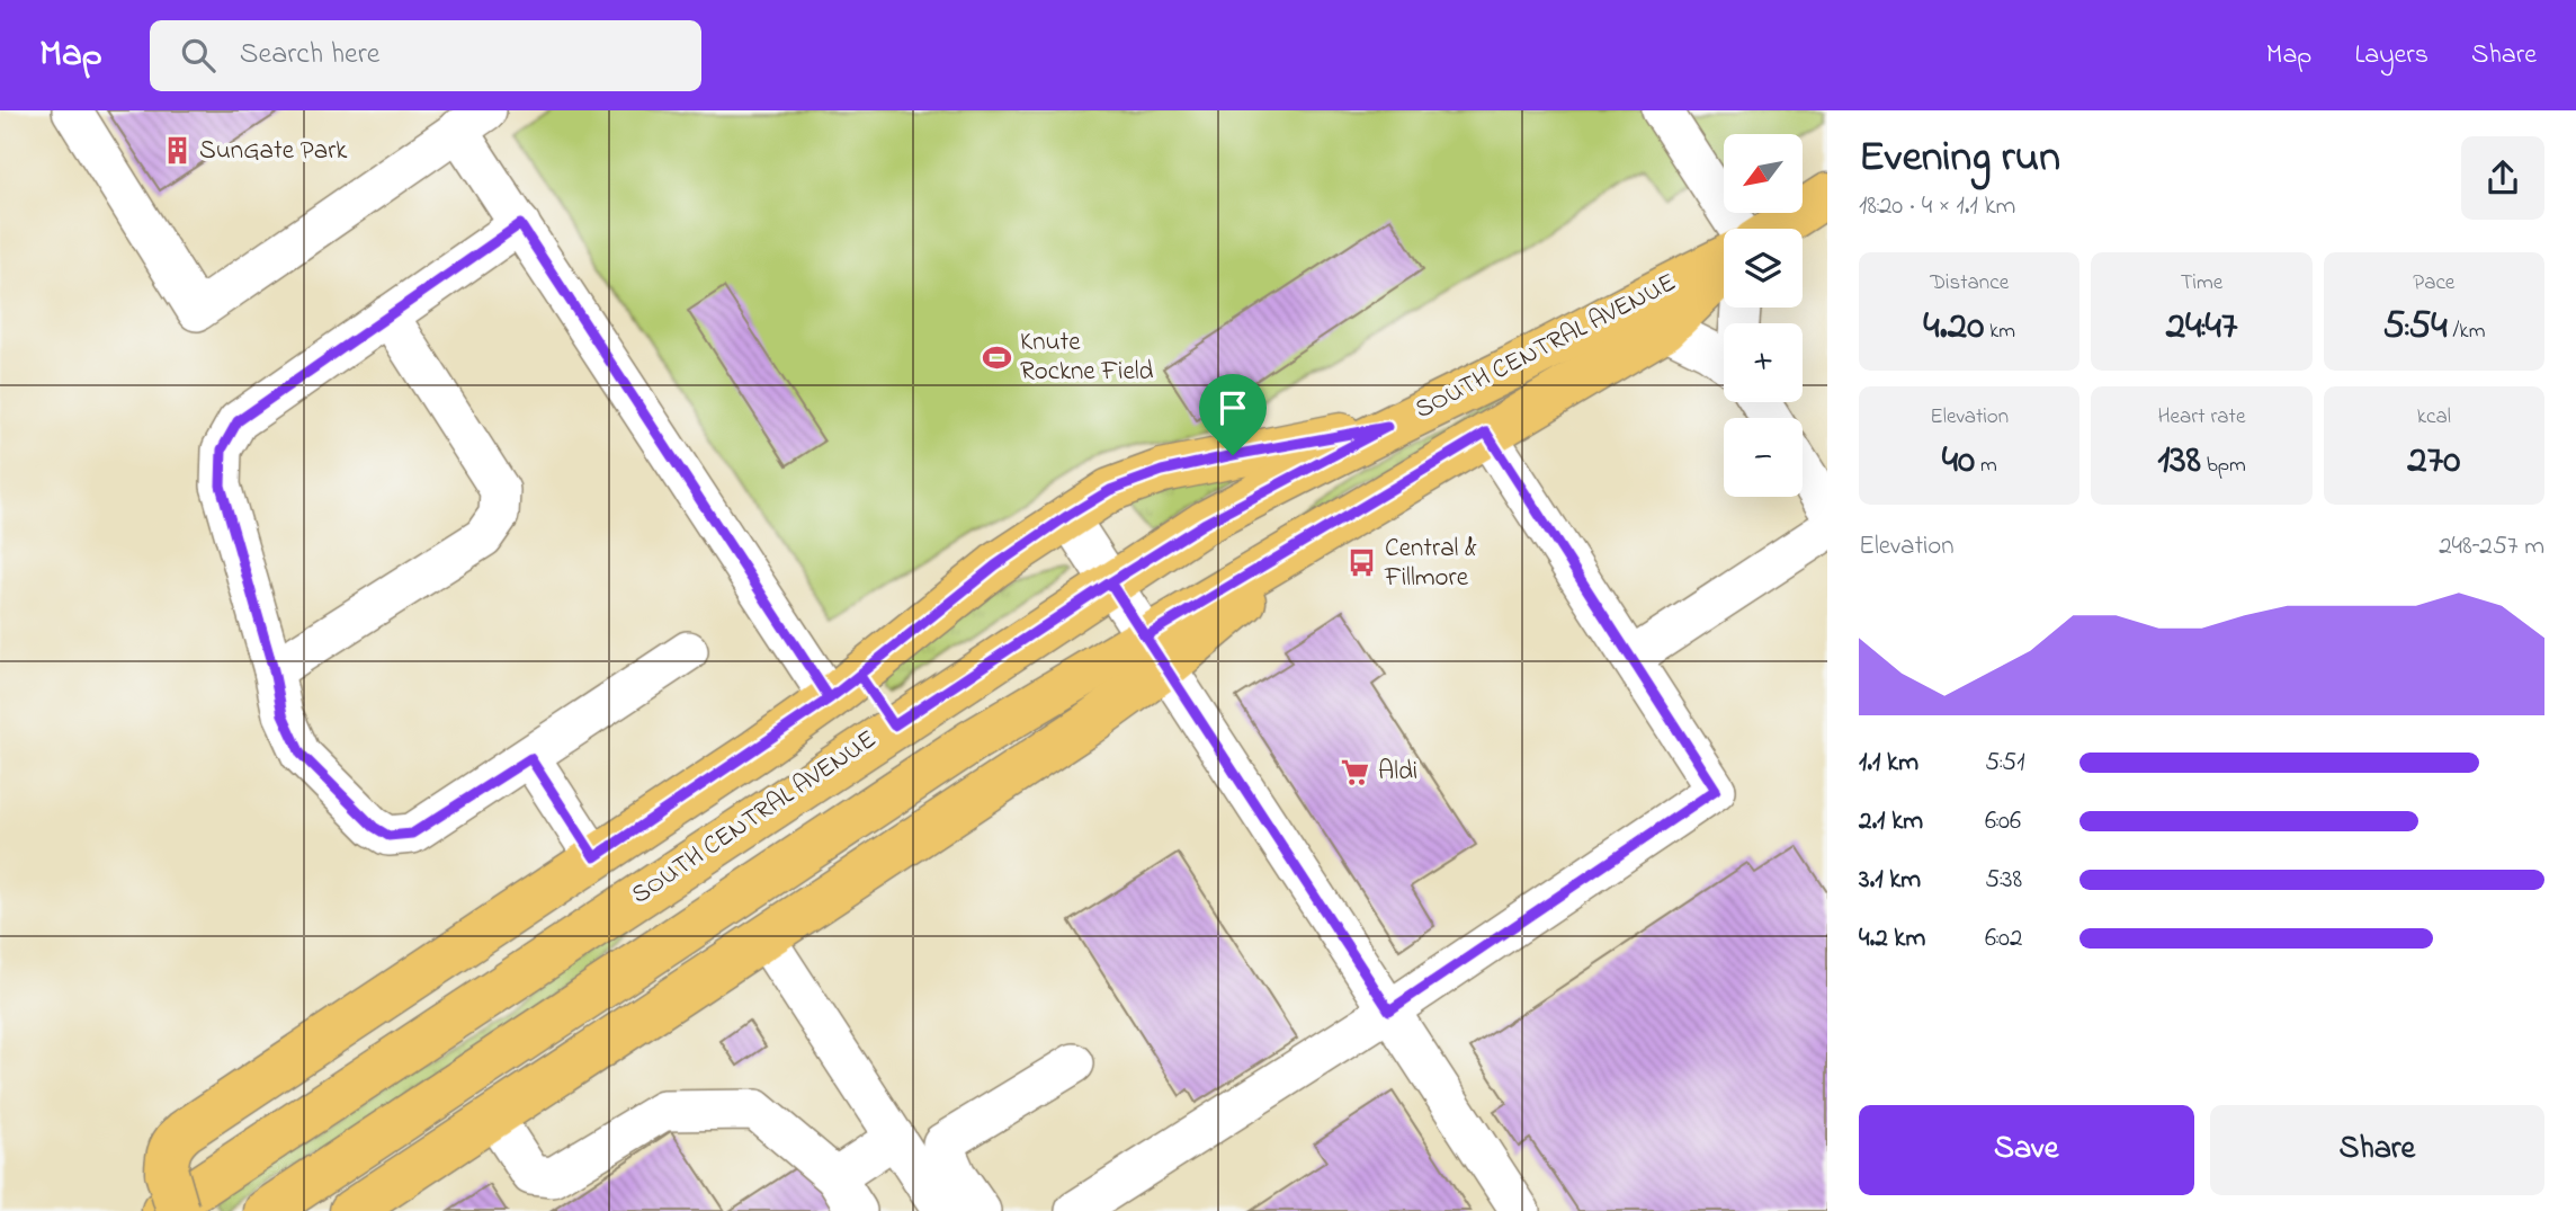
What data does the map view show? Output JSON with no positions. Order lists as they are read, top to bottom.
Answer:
{
  "streets": {
    "main road": ["SOUTH CENTRAL AVENUE"]
  },
  "places": {
    "building": ["SunGate Park"],
    "sports": ["Knute Rockne Field"],
    "bus stop": ["Central & Fillmore"],
    "supermarket": ["Aldi"]
  },
  "north": "bottom left",
  "page": {
    "header": "Map",
    "search": "Search here",
    "nav": ["Map", "Layers", "Share"],
    "heading": ["Evening run", "18:20 · 4 × 1.1 km"],
    "map_buttons": ["+", "−"],
    "stats": [
      ["Distance", "4.20 km"],
      ["Time", "24:47"],
      ["Pace", "5:54 /km"],
      ["Elevation", "40 m"],
      ["Heart rate", "138 bpm"],
      ["kcal", "270"]
    ],
    "chart": ["Elevation", "248–257 m"],
    "list": [
      {
        "name": "1.1 km",
        "note": "5:51"
      },
      {
        "name": "2.1 km",
        "note": "6:06"
      },
      {
        "name": "3.1 km",
        "note": "5:38"
      },
      {
        "name": "4.2 km",
        "note": "6:02"
      }
    ],
    "buttons": ["Save", "Share"]
  }
}
